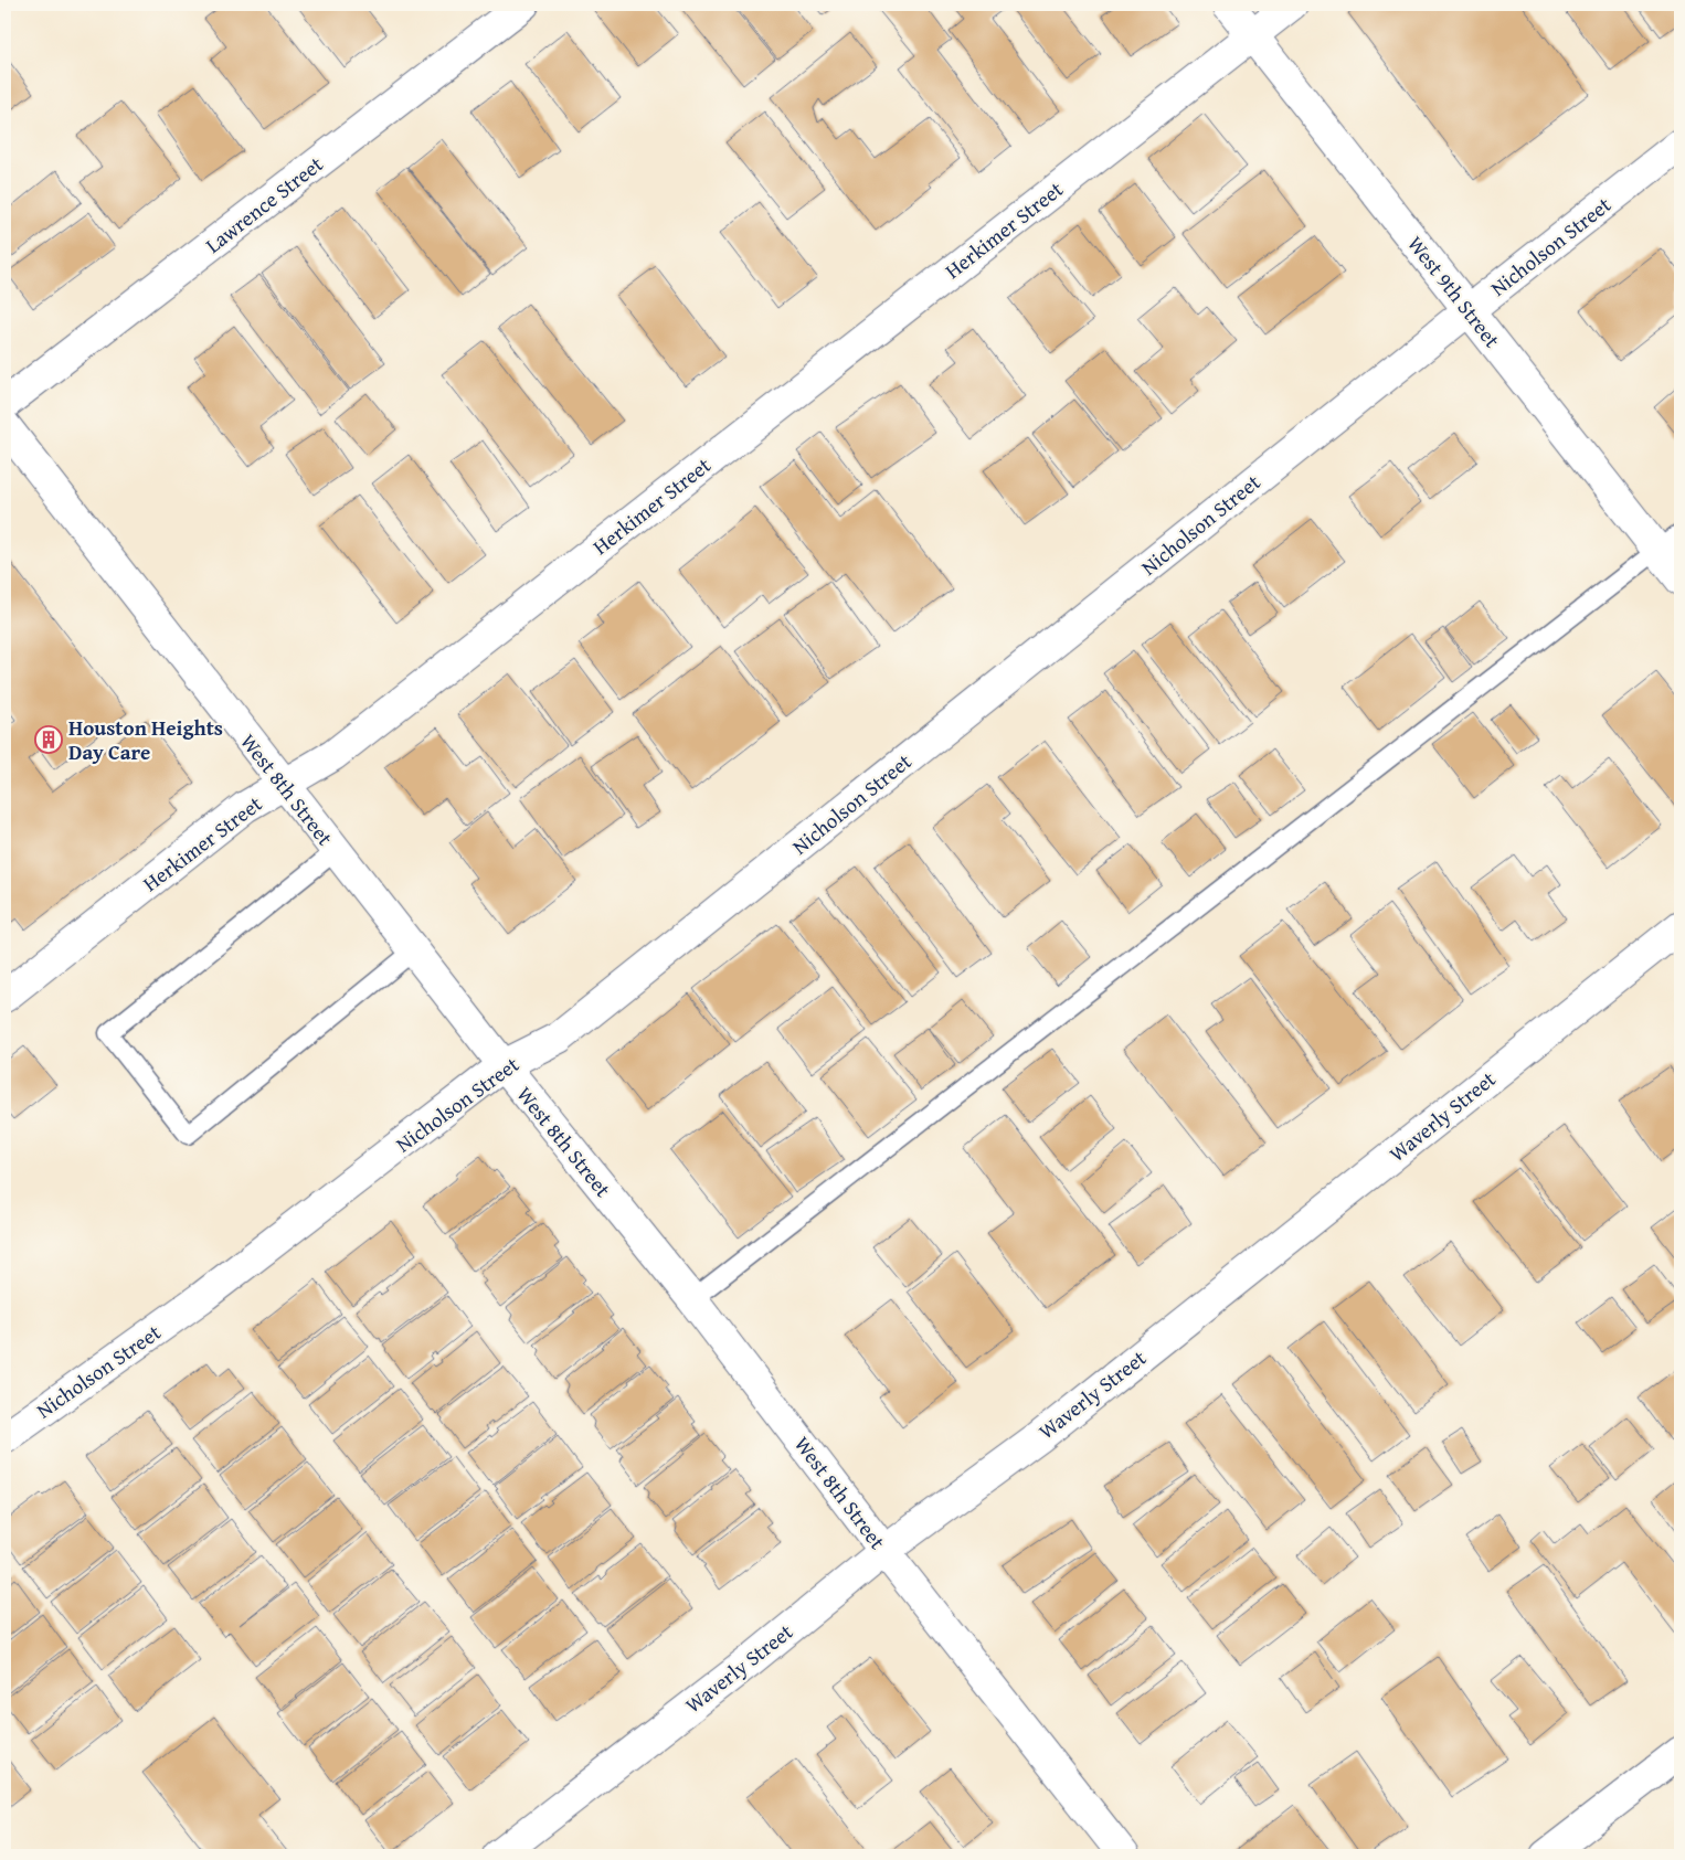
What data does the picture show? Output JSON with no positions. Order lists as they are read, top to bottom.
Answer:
{
  "streets": {
    "street": [
      "Lawrence Street",
      "Herkimer Street",
      "Nicholson Street",
      "West 9th Street",
      "West 8th Street",
      "Waverly Street"
    ]
  },
  "crossings": [
    ["Herkimer Street", "West 9th Street"],
    ["Herkimer Street", "West 8th Street"],
    ["Nicholson Street", "West 9th Street"],
    ["Nicholson Street", "West 8th Street"],
    ["West 8th Street", "Waverly Street"]
  ],
  "places": {
    "building": ["Houston Heights Day Care"]
  }
}
